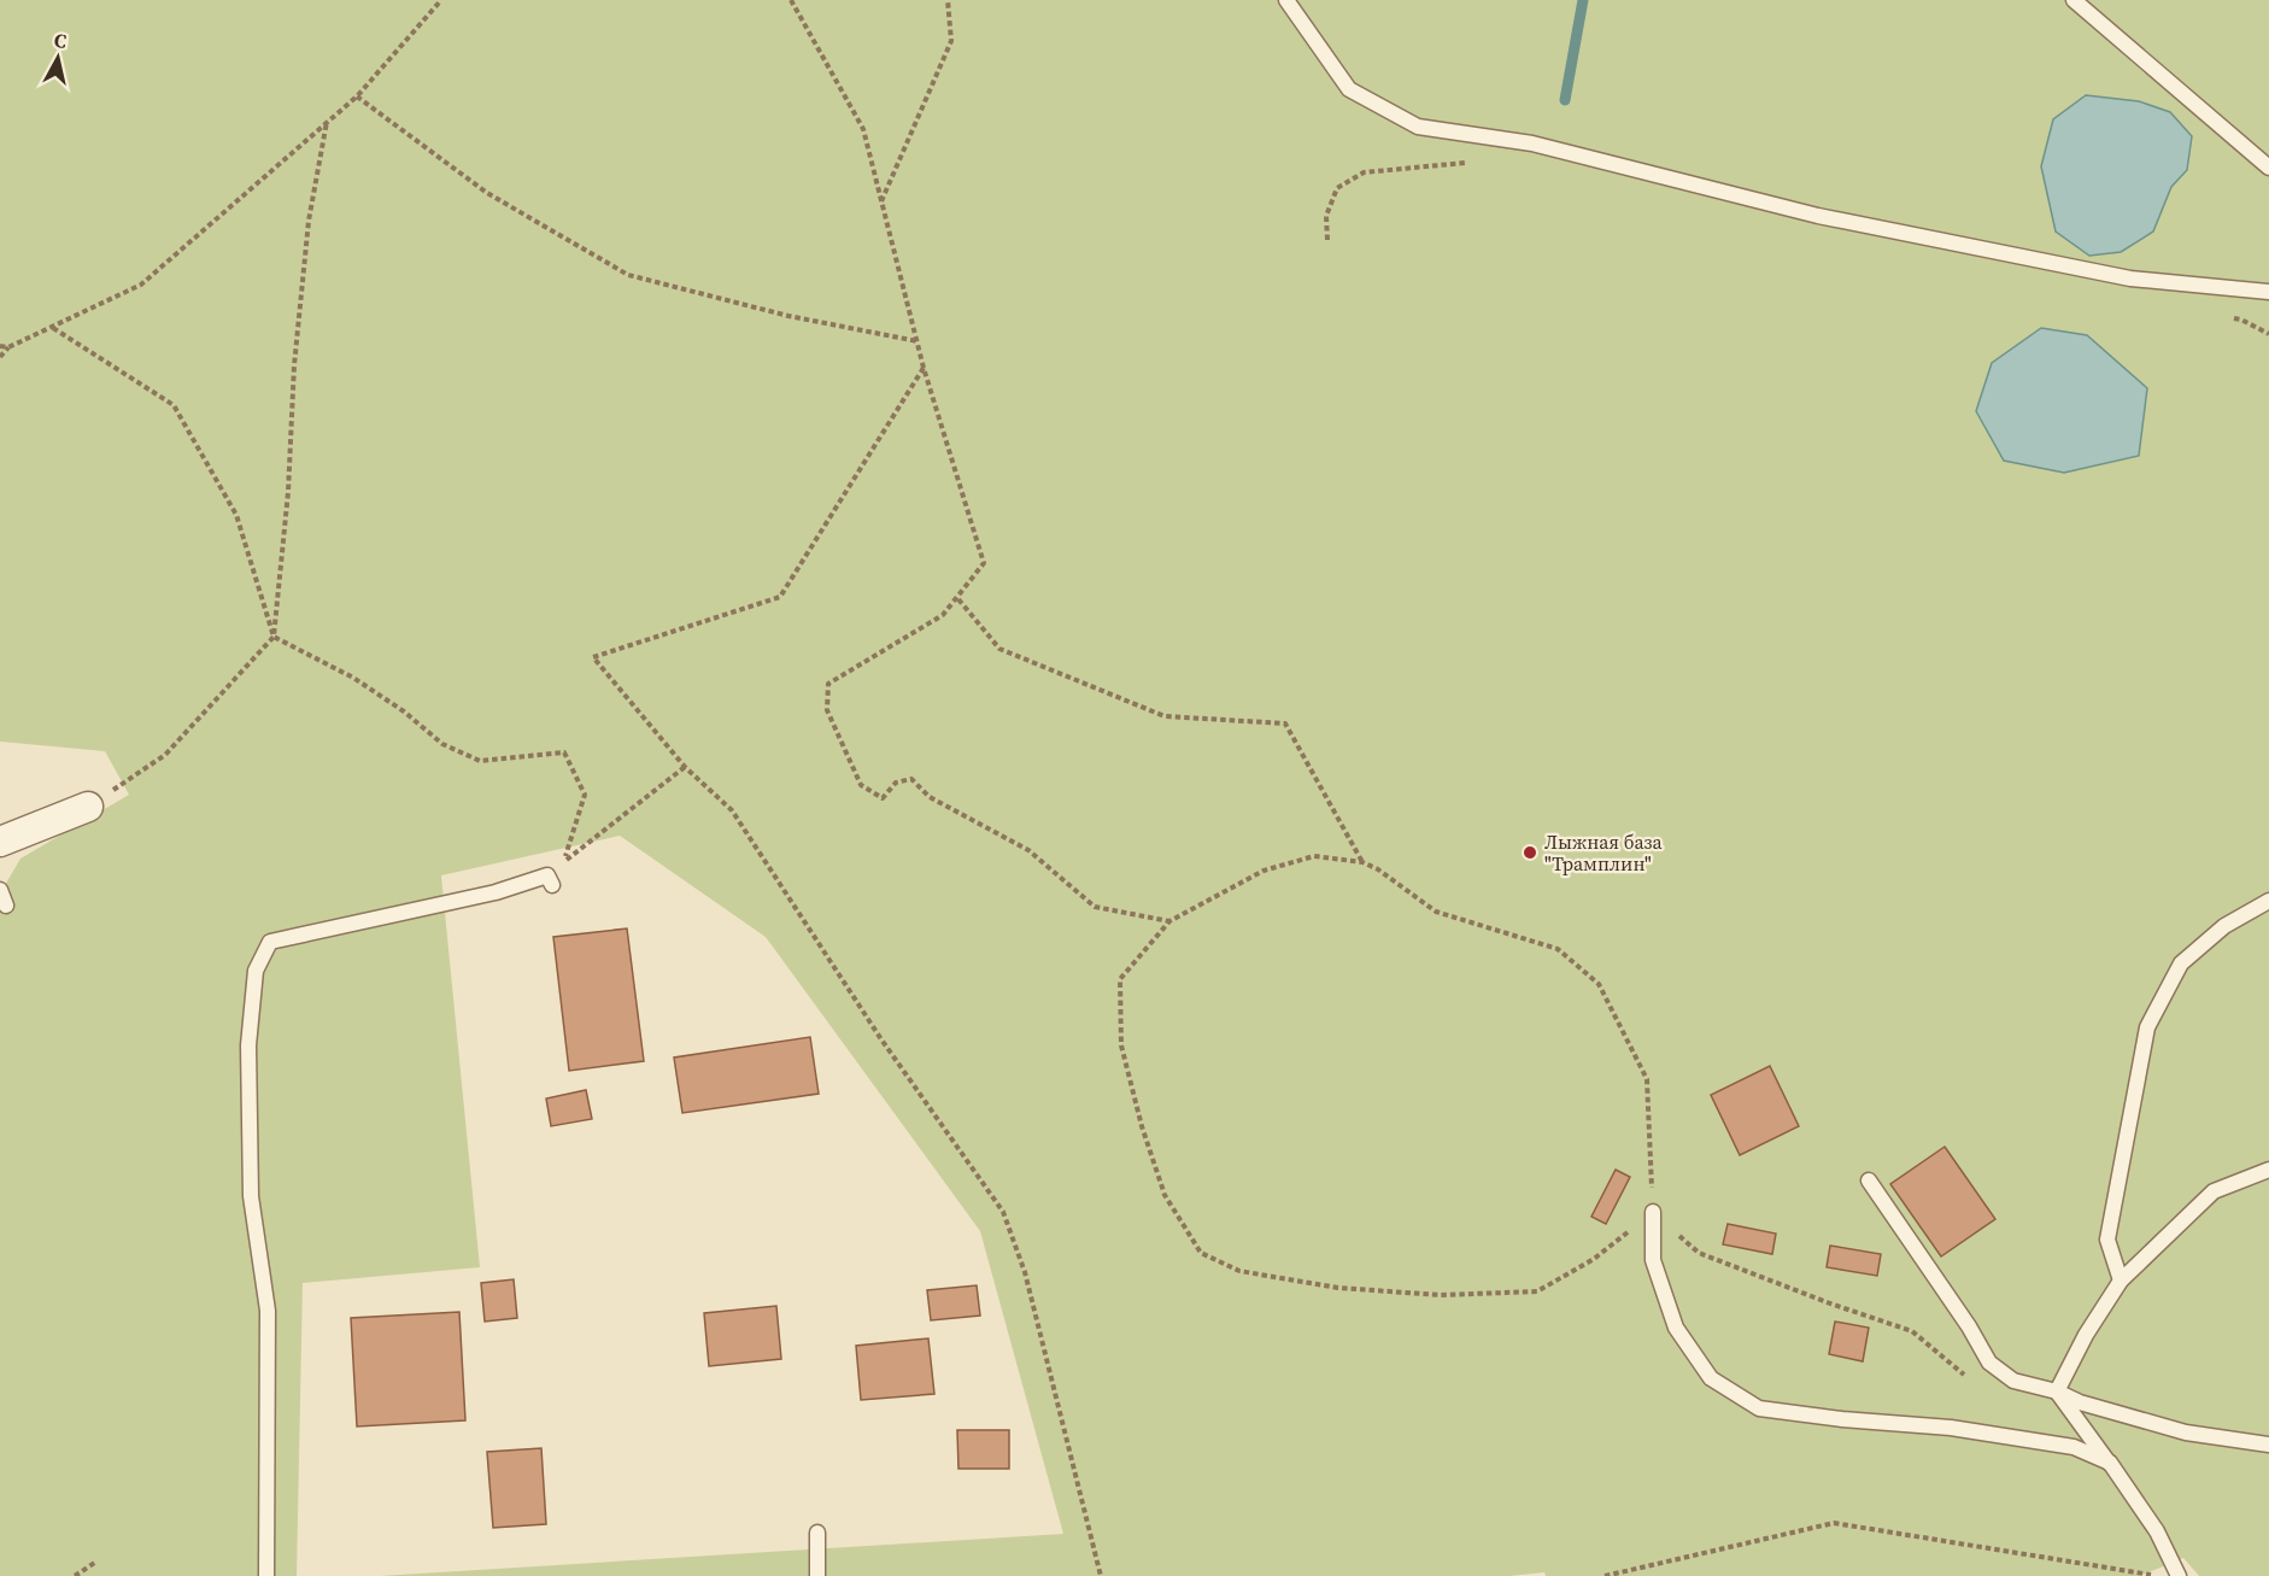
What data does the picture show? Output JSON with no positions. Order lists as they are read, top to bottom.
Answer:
{
  "places": ["Лыжная база \"Трамплин\""],
  "north": "top"
}
